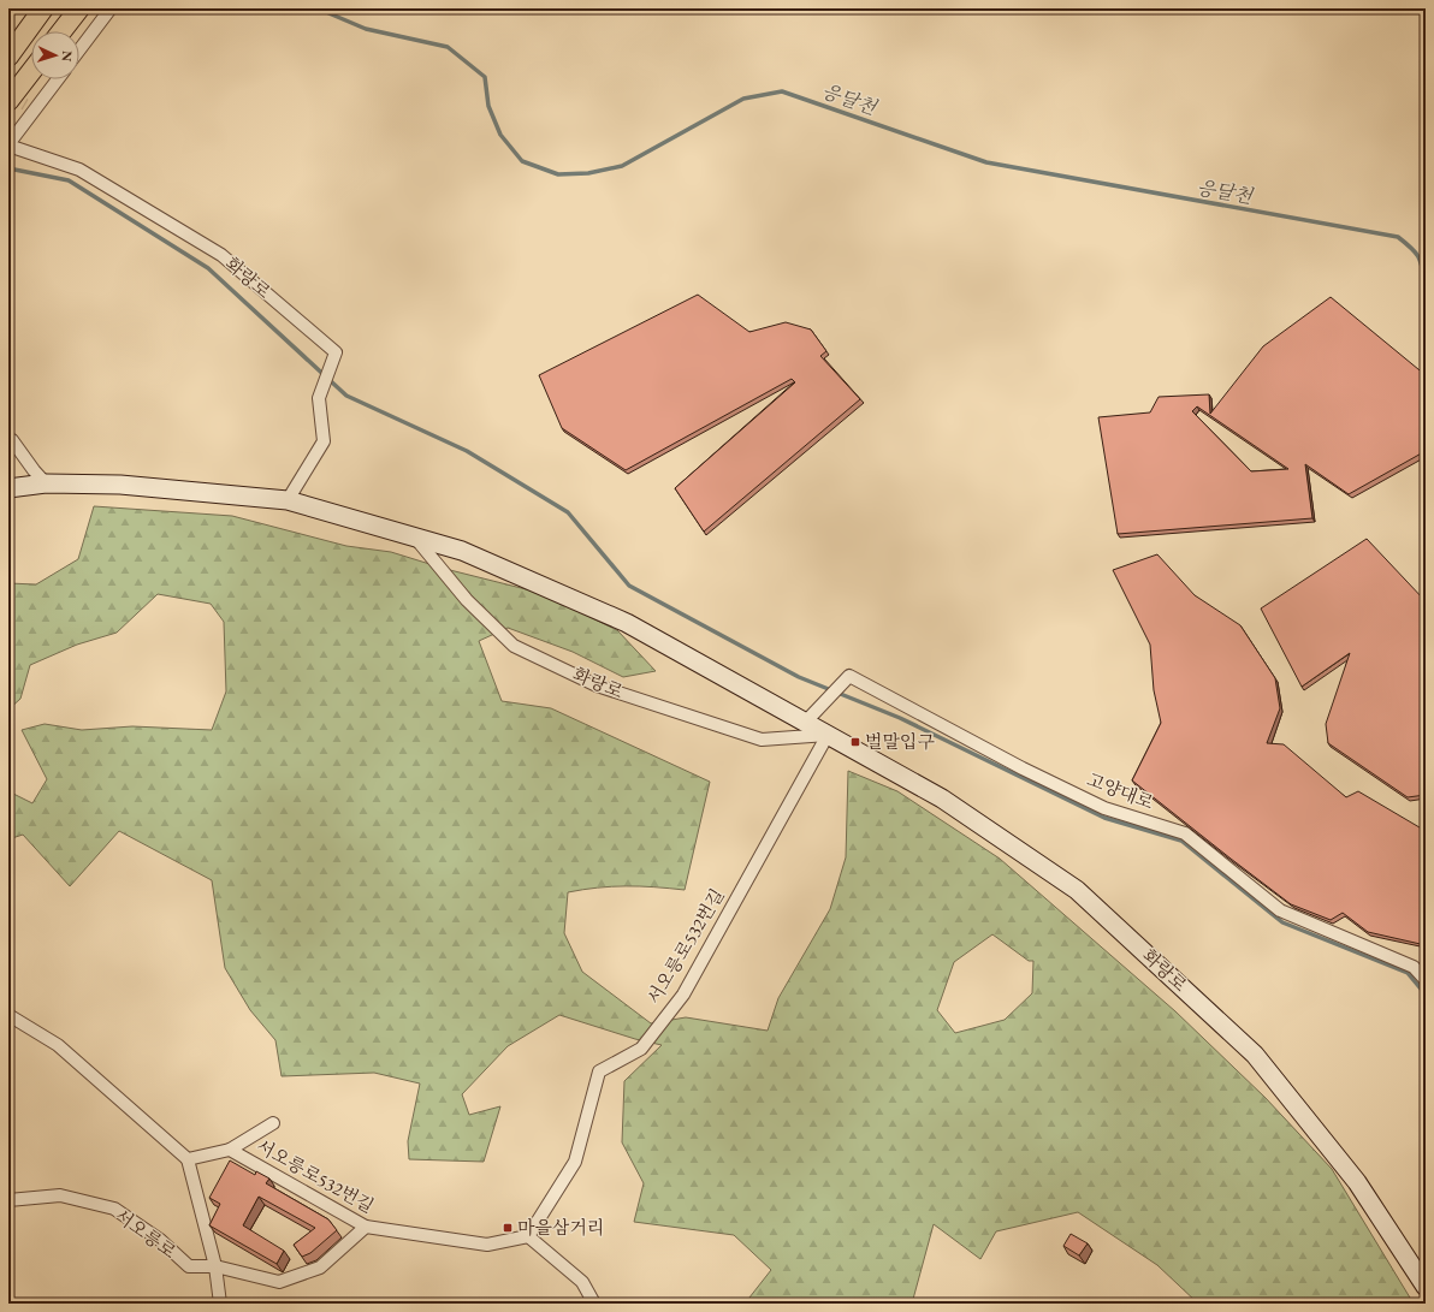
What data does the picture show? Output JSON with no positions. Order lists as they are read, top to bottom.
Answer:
{
  "streets": {
    "main road": ["화랑로"],
    "street": ["고양대로", "서오릉로532번길", "서오릉로"]
  },
  "crossings": [
    ["화랑로", "고양대로"],
    ["화랑로", "서오릉로532번길"],
    ["서오릉로532번길", "서오릉로"]
  ],
  "water": ["응달천"],
  "places": {
    "transit": ["벌말입구", "마을삼거리"]
  },
  "north": "right"
}
